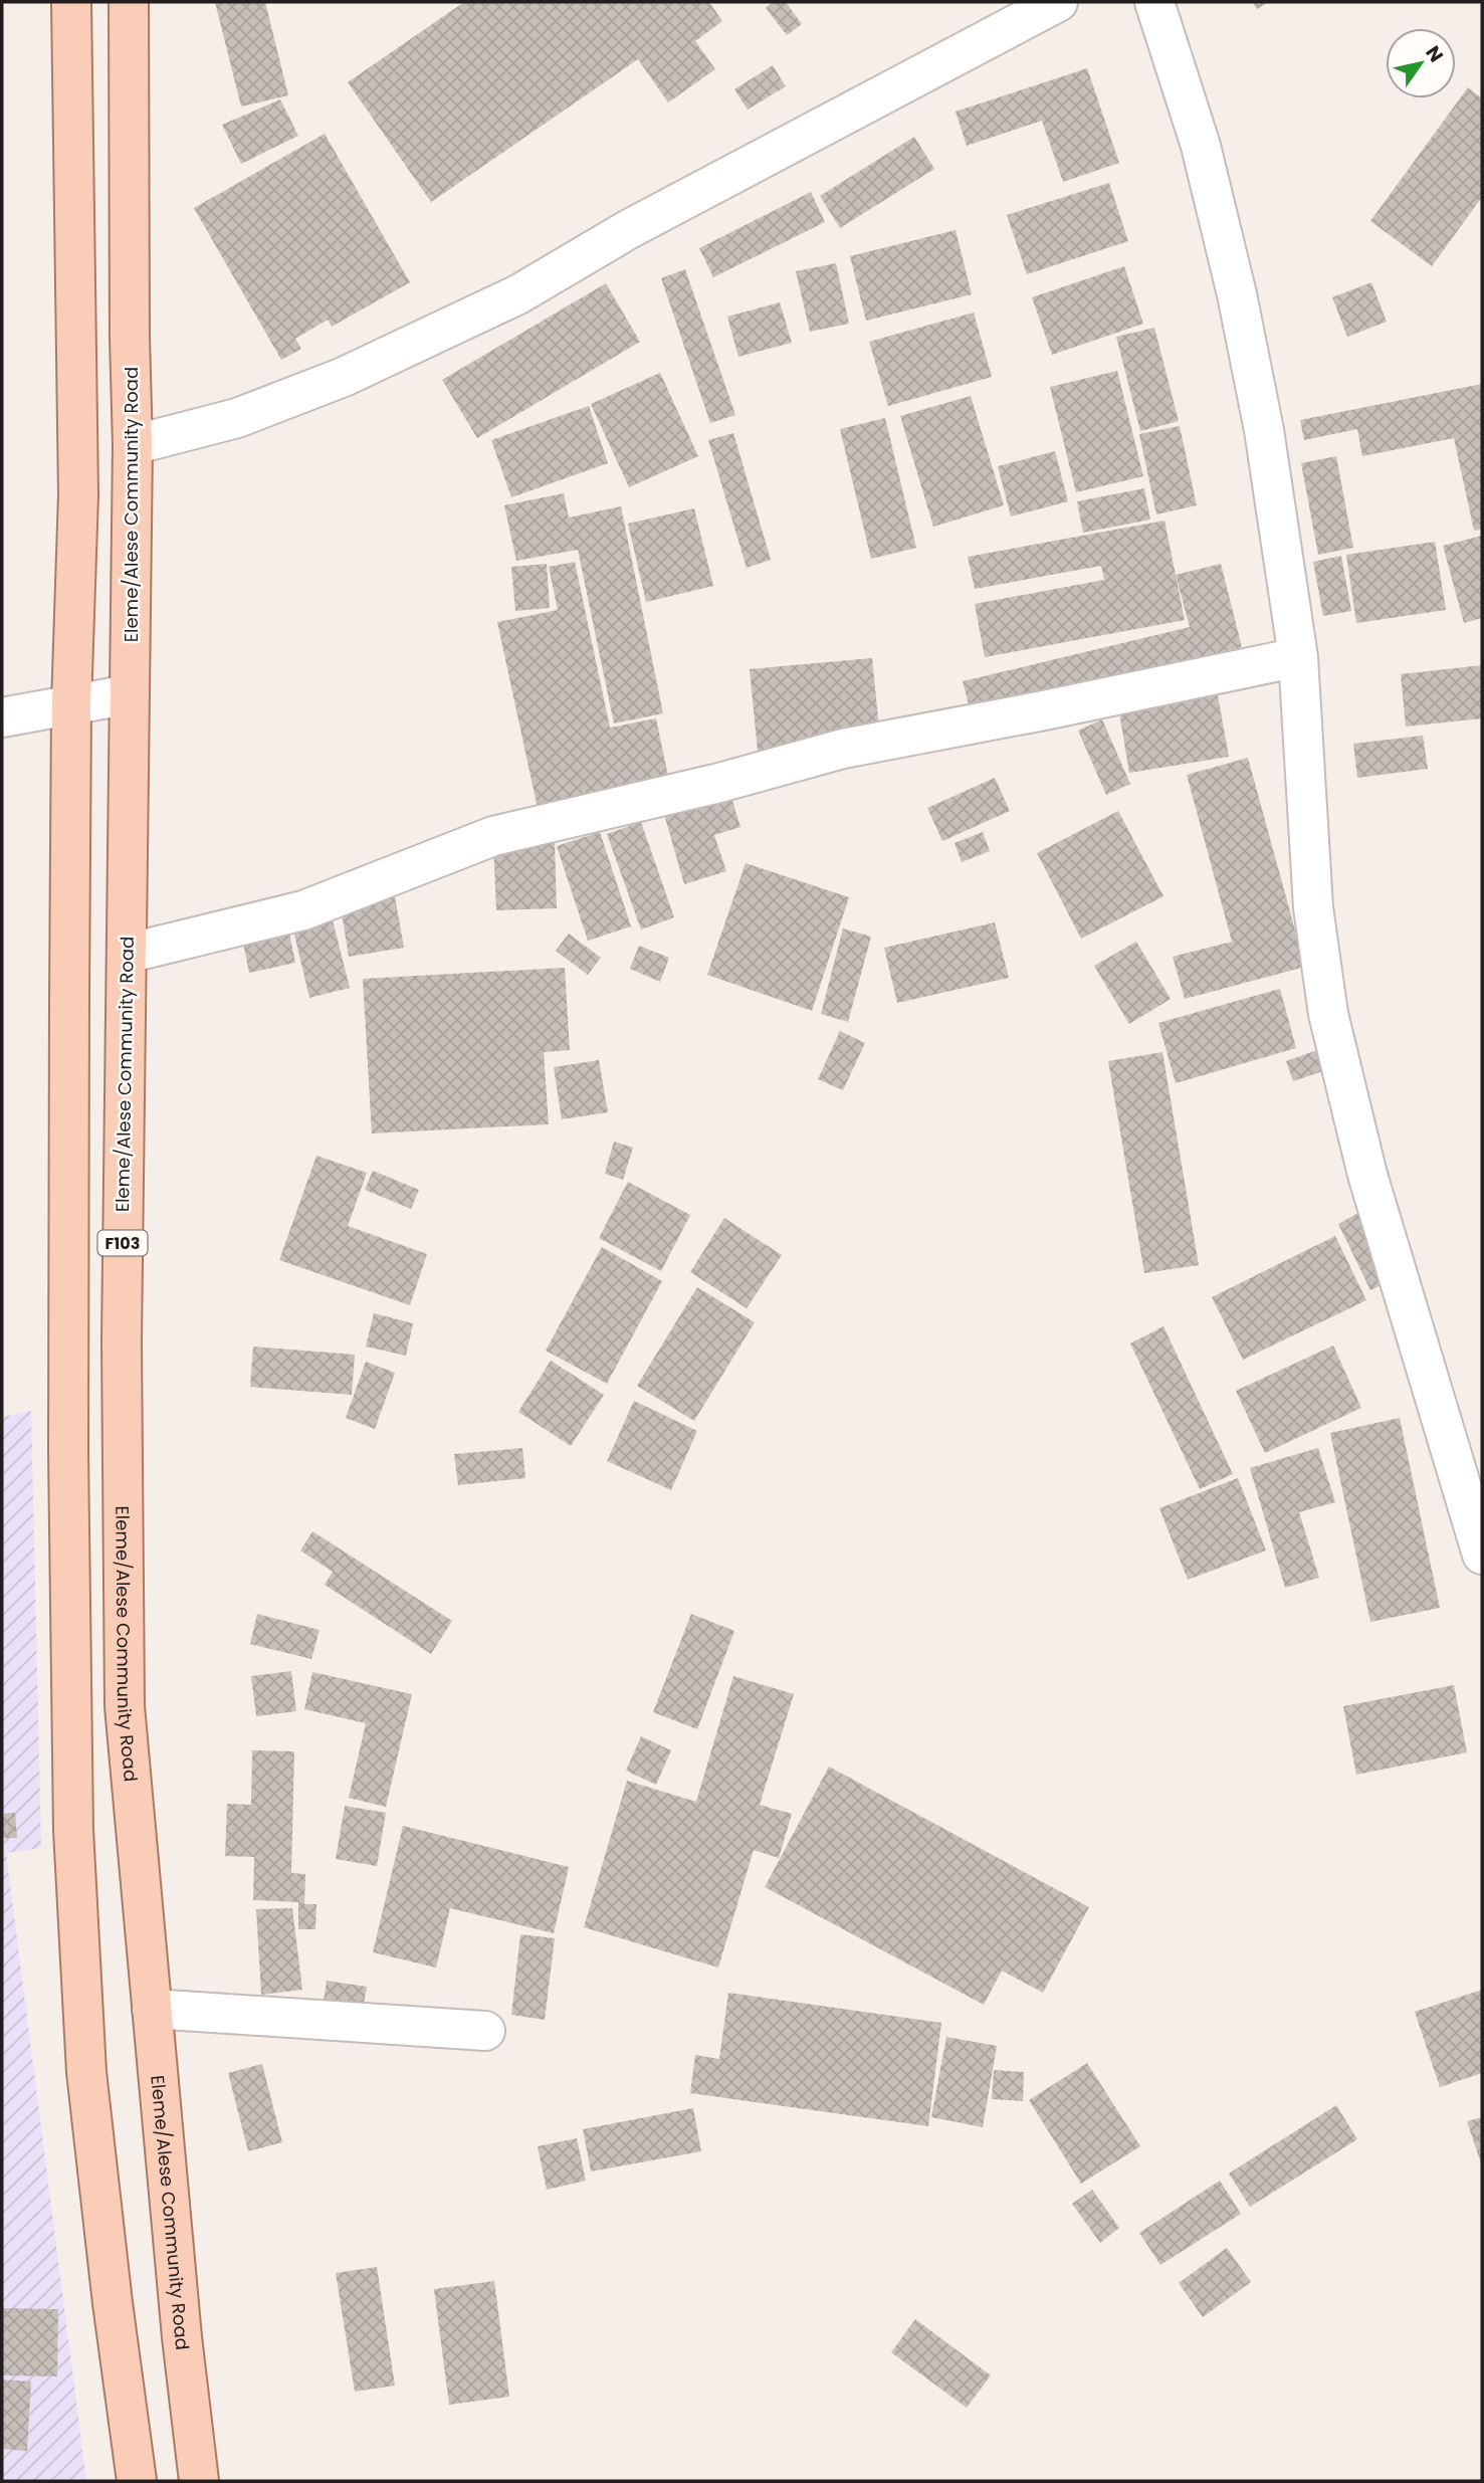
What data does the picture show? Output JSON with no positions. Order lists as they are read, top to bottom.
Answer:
{
  "streets": {
    "main road": ["Eleme/Alese Community Road", "F103"]
  },
  "north": "top right"
}
